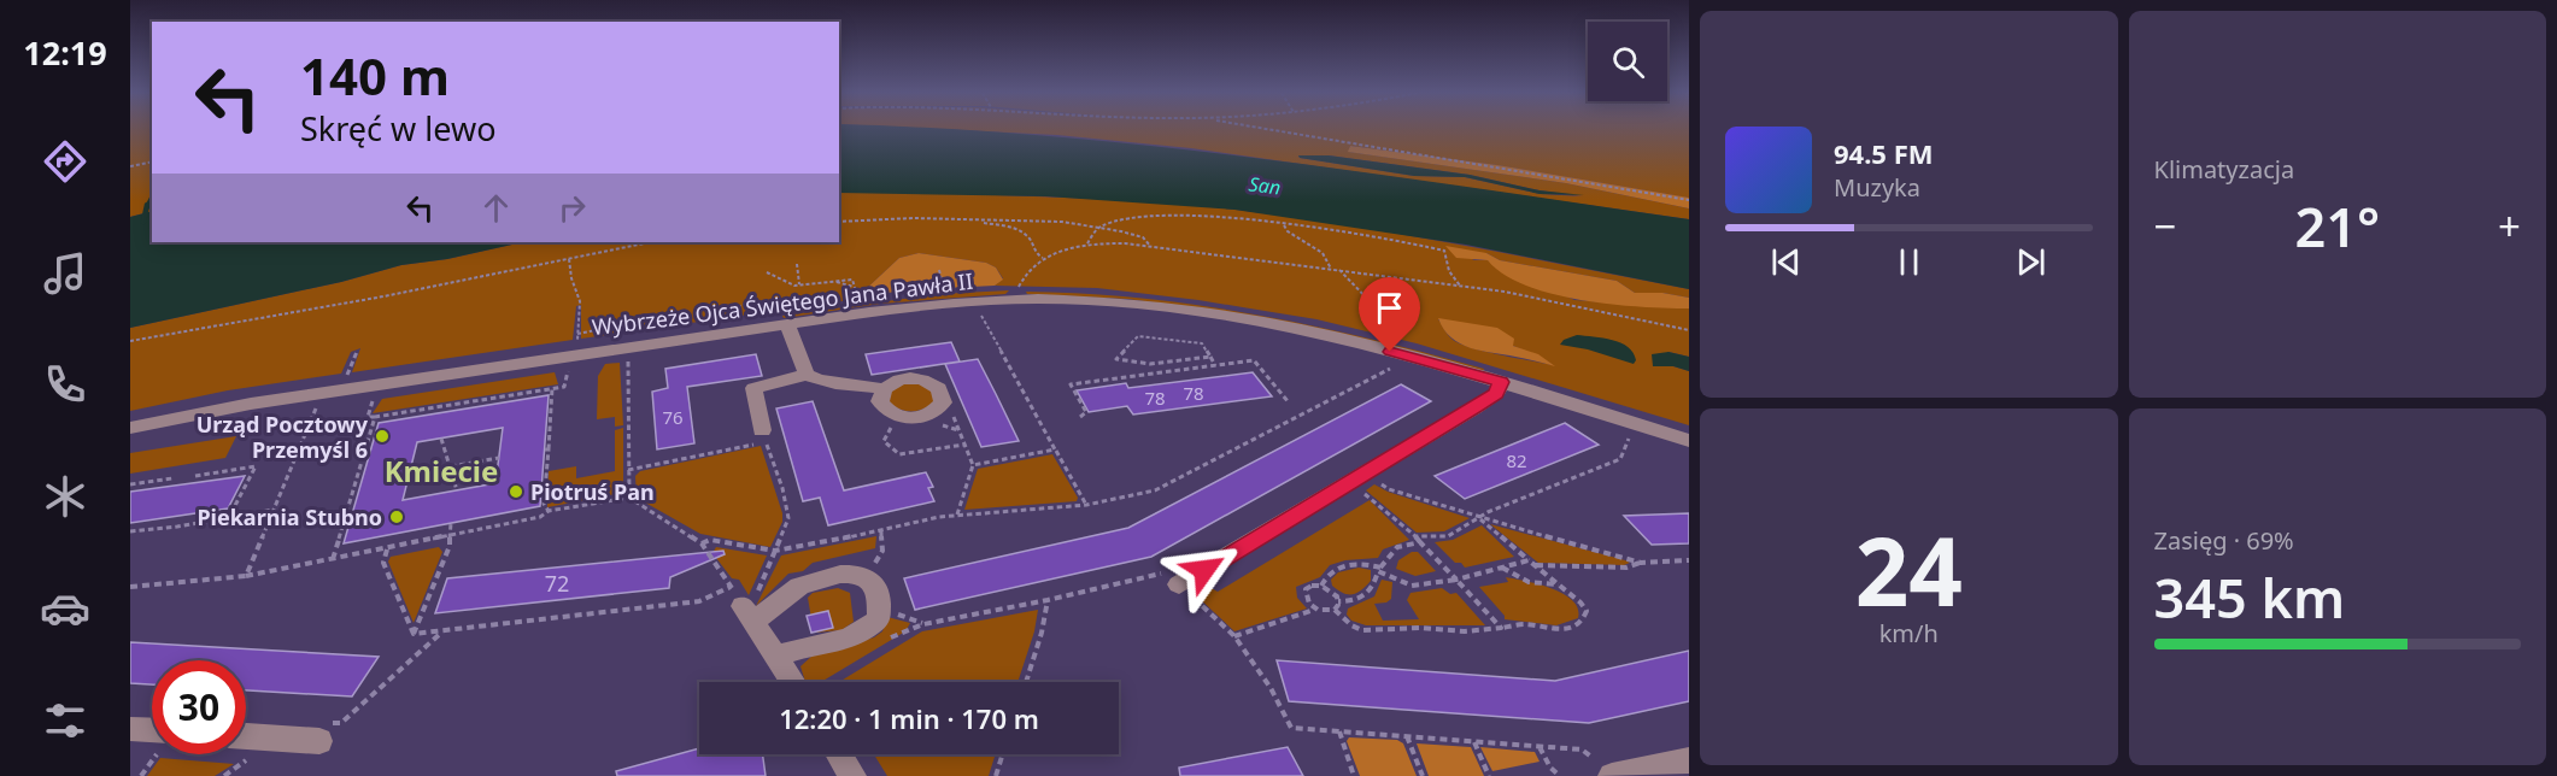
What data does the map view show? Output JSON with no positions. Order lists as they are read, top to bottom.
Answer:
{
  "streets": {
    "street": ["Wybrzeże Ojca Świętego Jana Pawła II"]
  },
  "districts": ["Kmiecie"],
  "water": ["San"],
  "places": ["Urząd Pocztowy Przemyśl 6", "Piotruś Pan", "Piekarnia Stubno"],
  "house_numbers": [
    "78",
    "78",
    "76",
    "82",
    "72"
  ],
  "page": {
    "tabs": "12:19",
    "tile": [
      "Klimatyzacja",
      ["24", "km/h"],
      ["Zasięg · 69%", "345 km"]
    ],
    "turn": ["140 m", "Skręć w lewo"],
    "song": ["94.5 FM", "Muzyka"],
    "heat": ["−", "21°", "+"],
    "limit": "30",
    "trip": "12:20 · 1 min · 170 m"
  }
}
